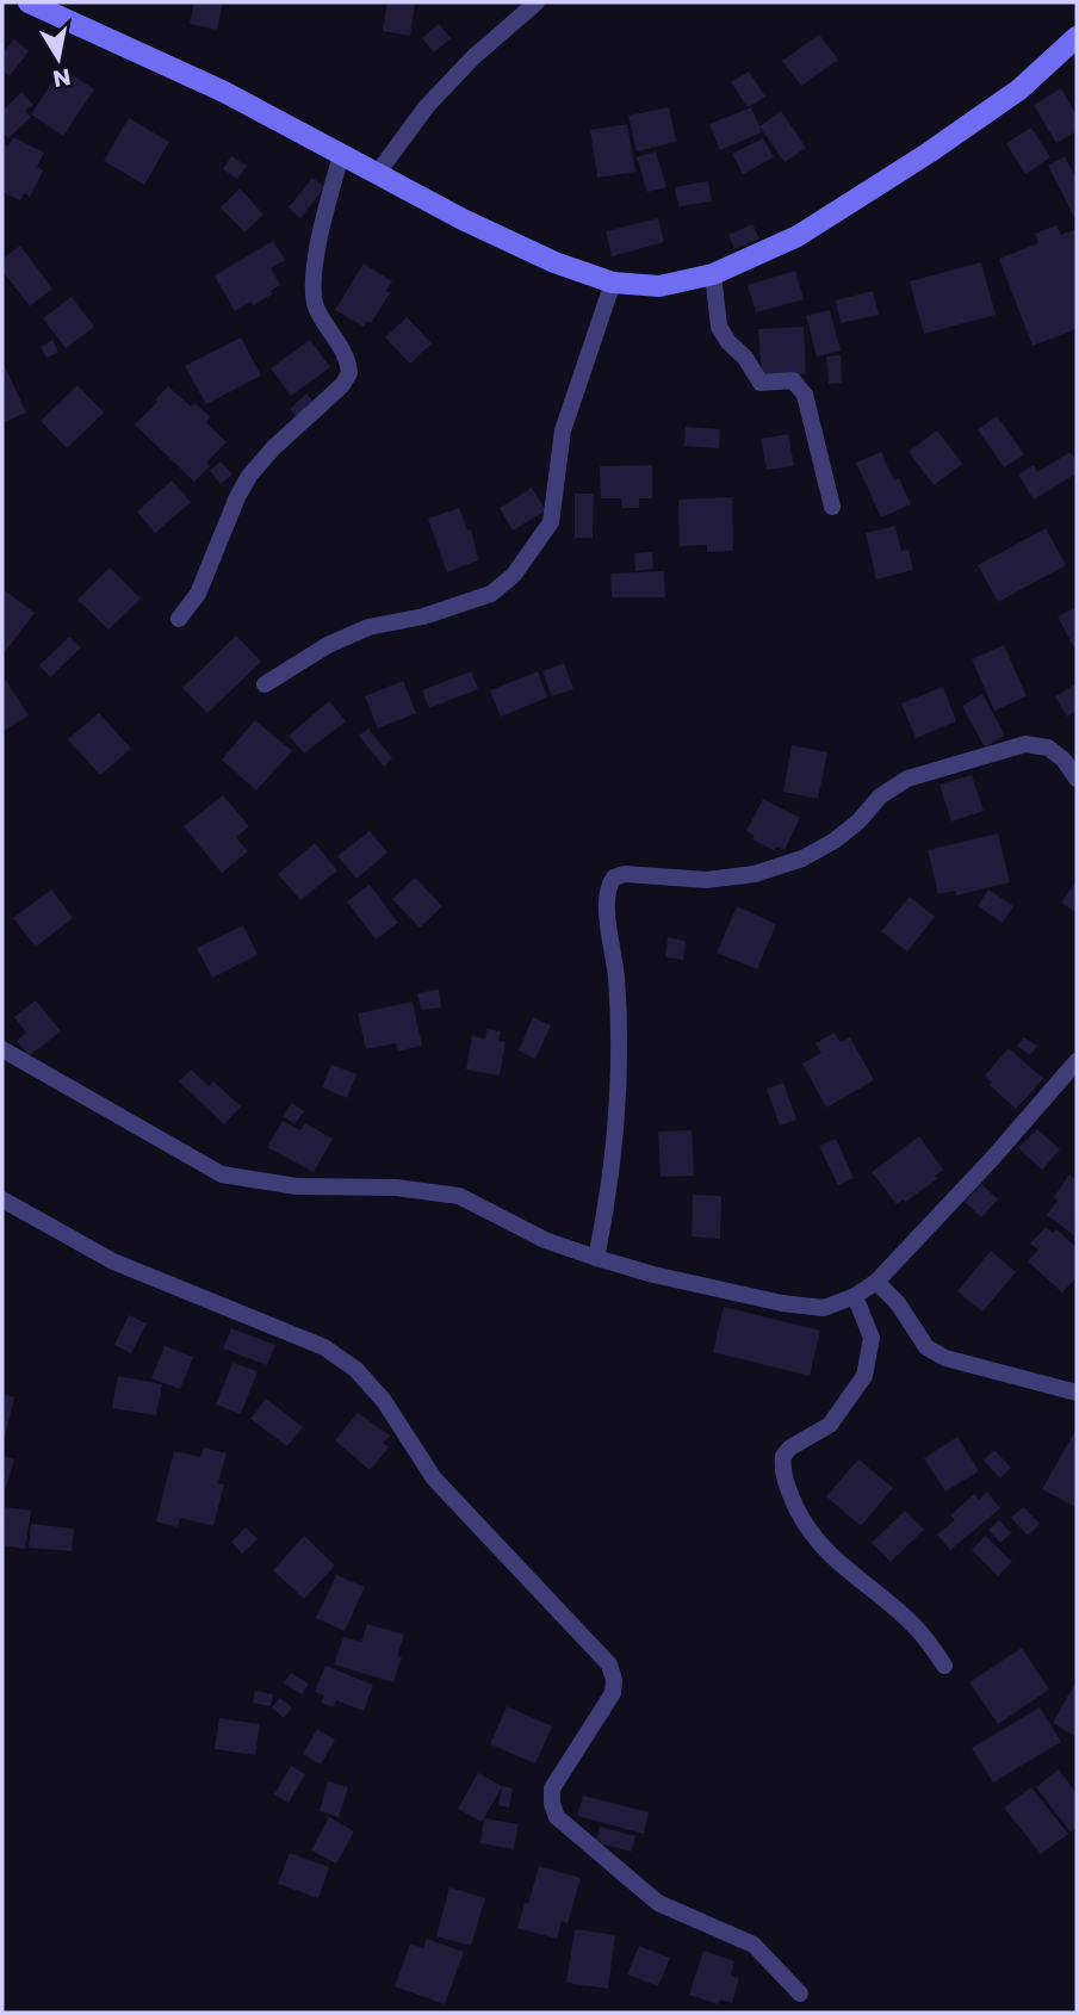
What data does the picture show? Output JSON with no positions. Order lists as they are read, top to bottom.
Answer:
{
  "north": "bottom"
}
